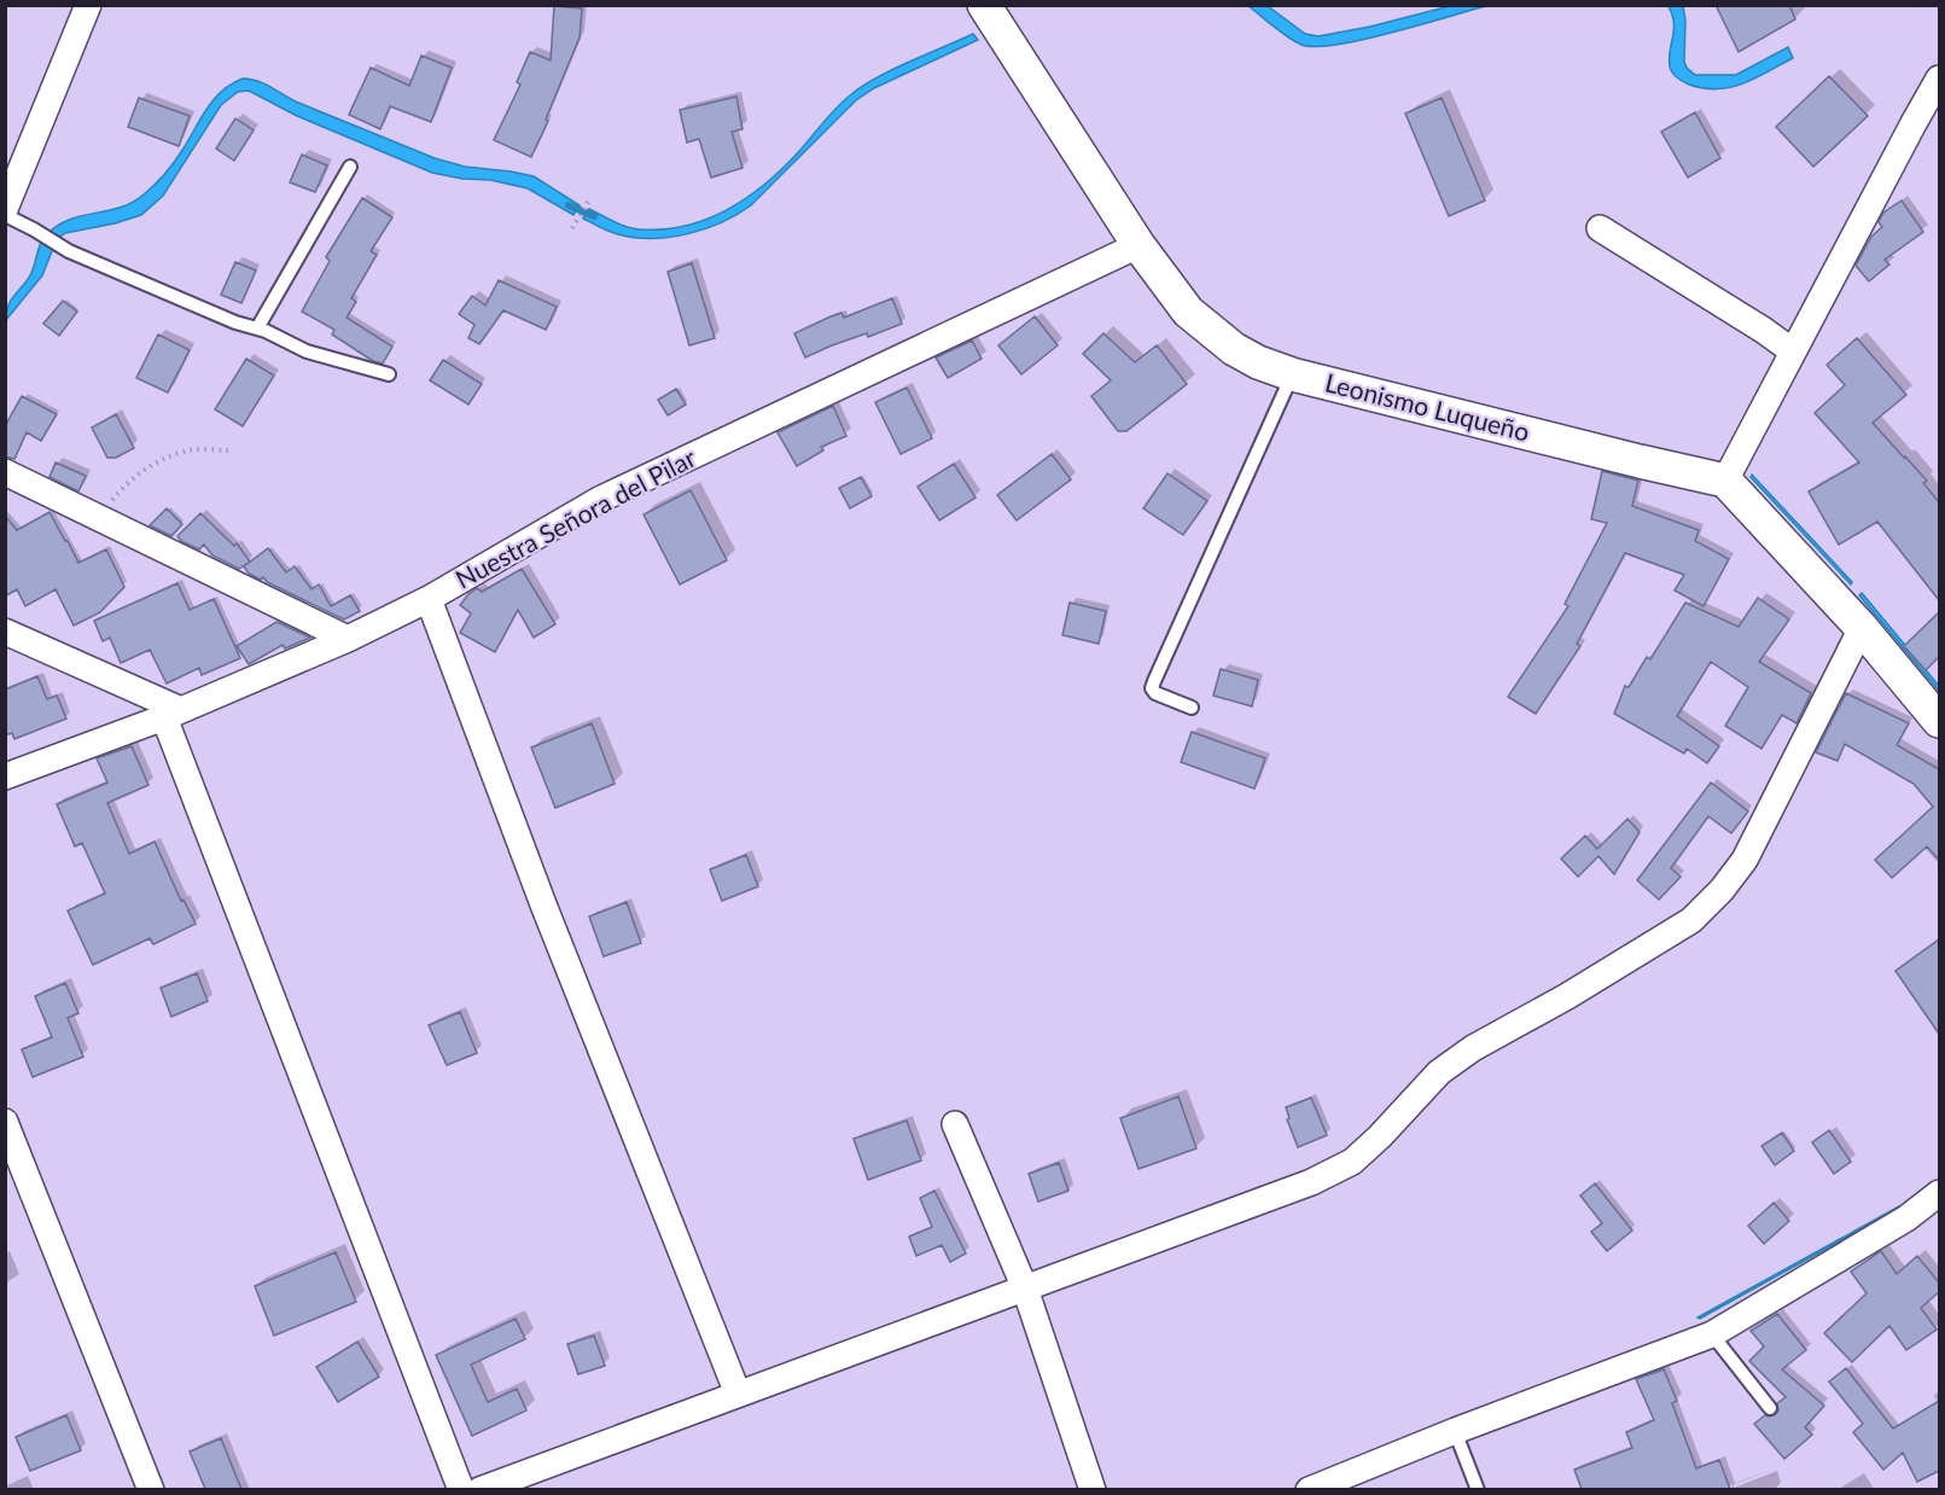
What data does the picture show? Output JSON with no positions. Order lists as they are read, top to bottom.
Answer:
{
  "streets": {
    "street": ["Leonismo Luqueño", "Nuestra Señora del Pilar"]
  },
  "crossings": [
    ["Leonismo Luqueño", "Nuestra Señora del Pilar"]
  ]
}
